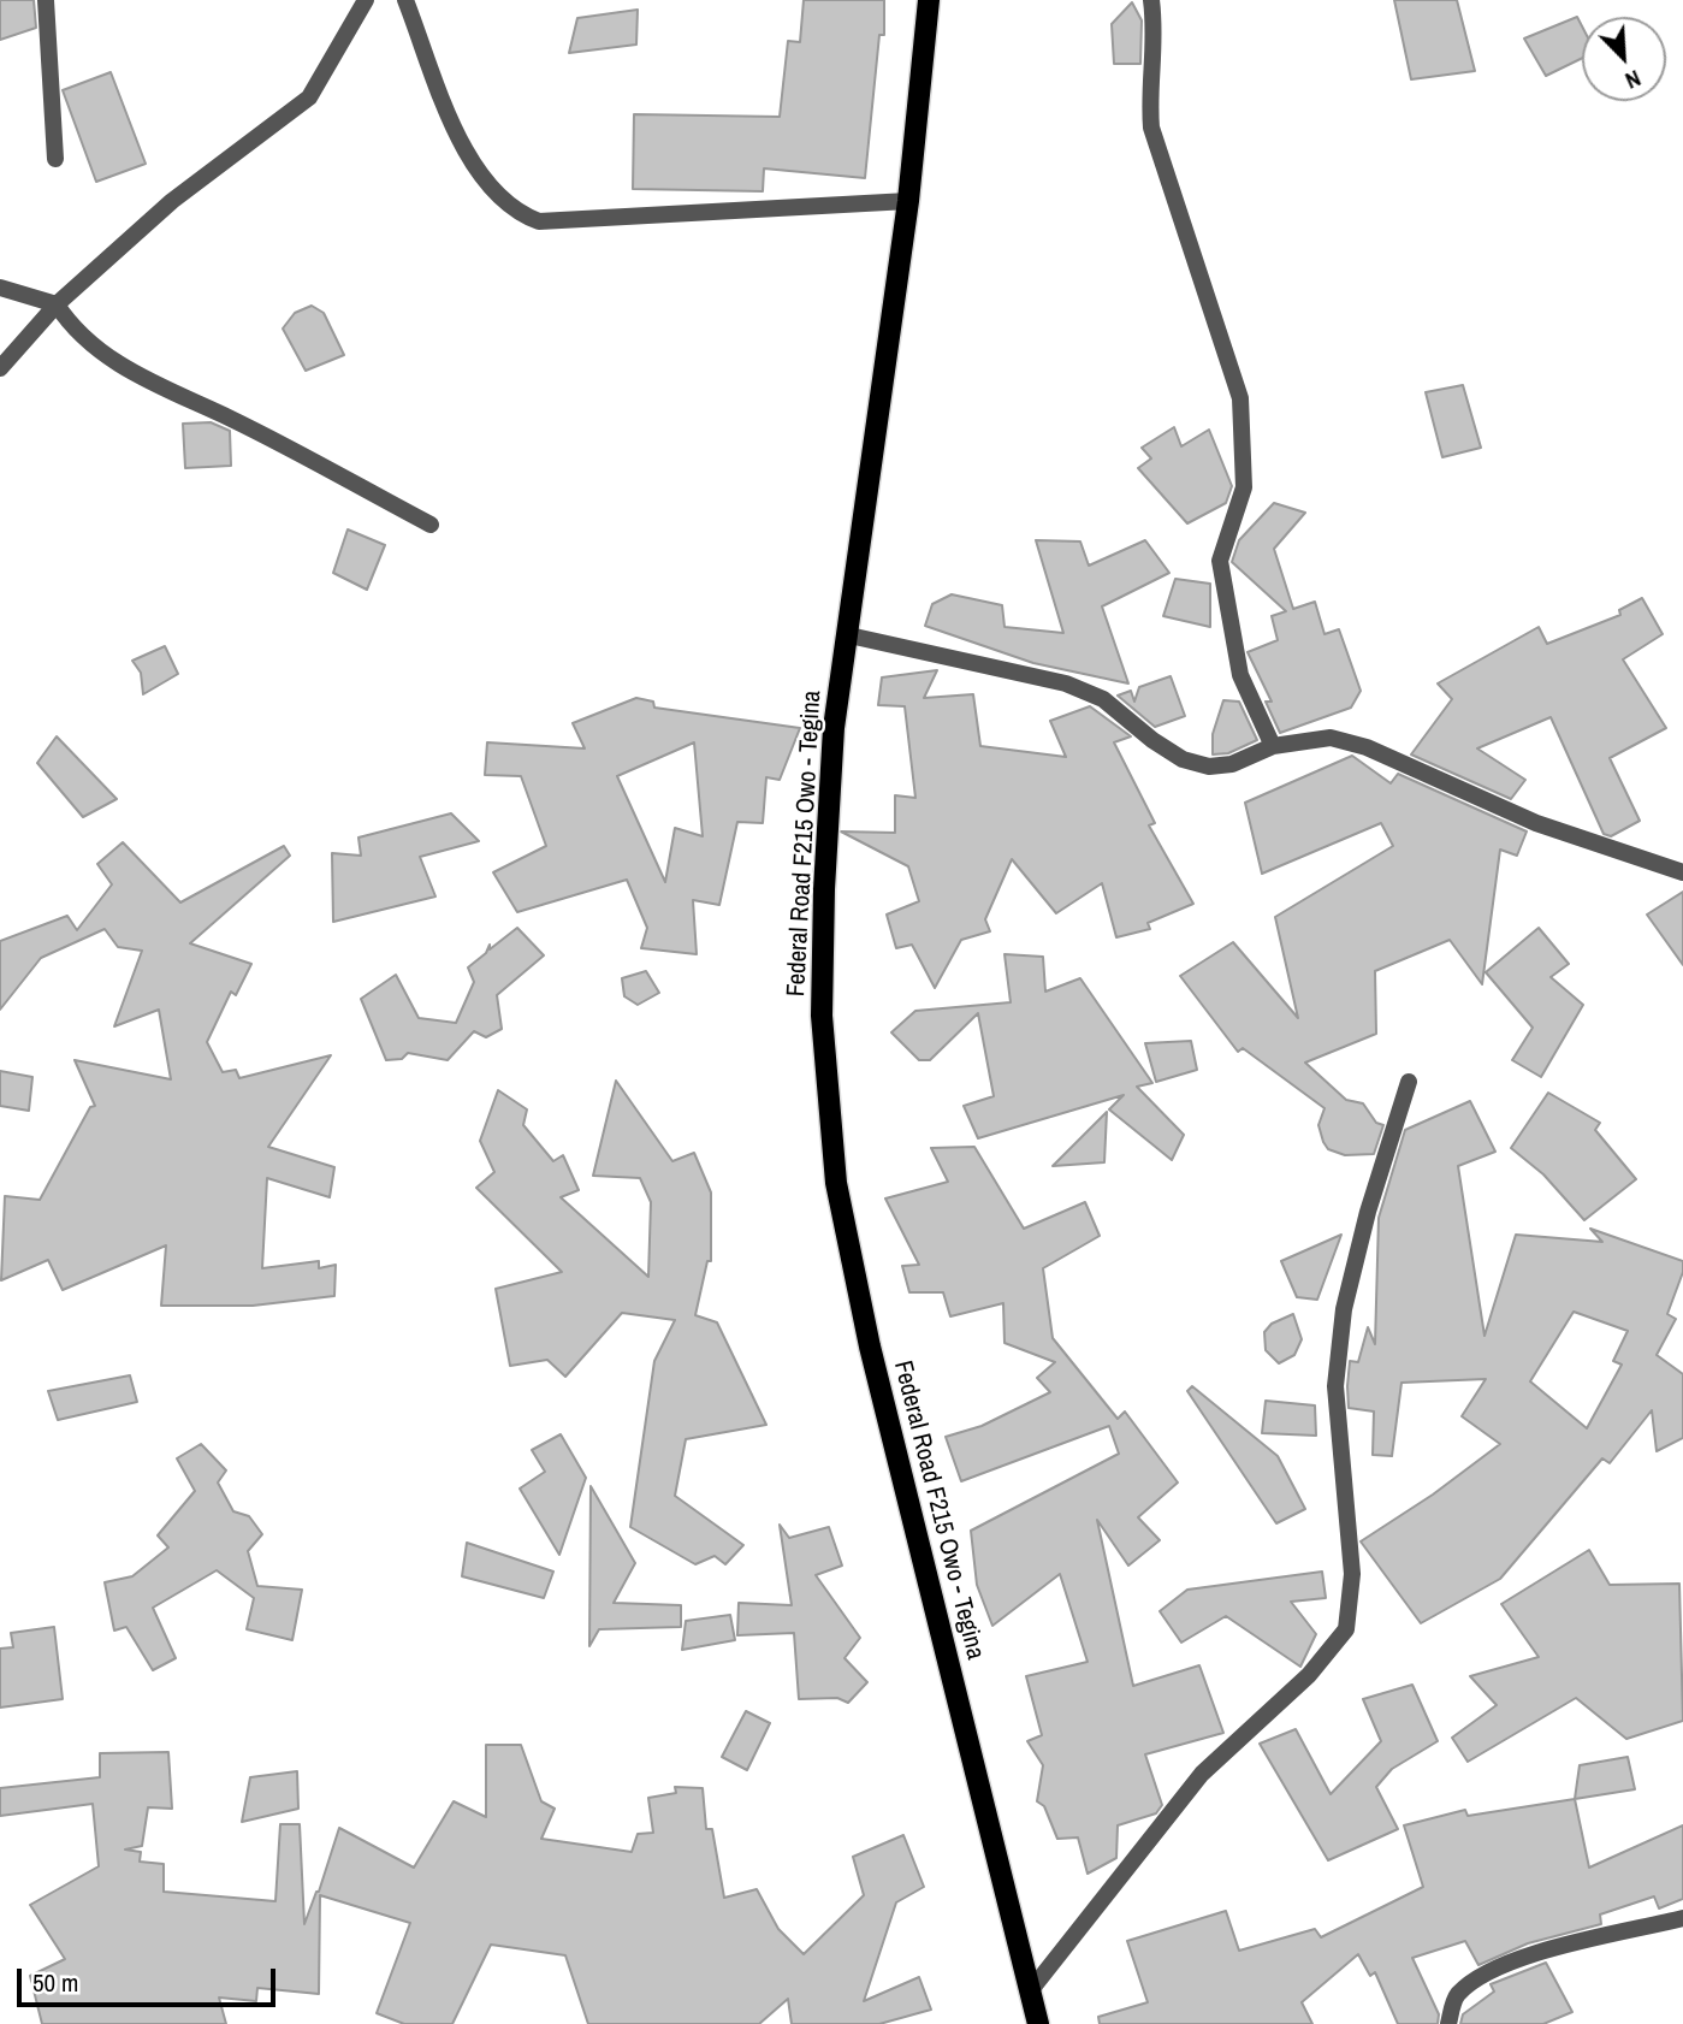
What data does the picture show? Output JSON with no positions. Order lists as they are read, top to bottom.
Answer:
{
  "streets": {
    "main road": ["Federal Road F215 Owo - Tegina"]
  },
  "scale_bar": "50 m",
  "north": "bottom right"
}
